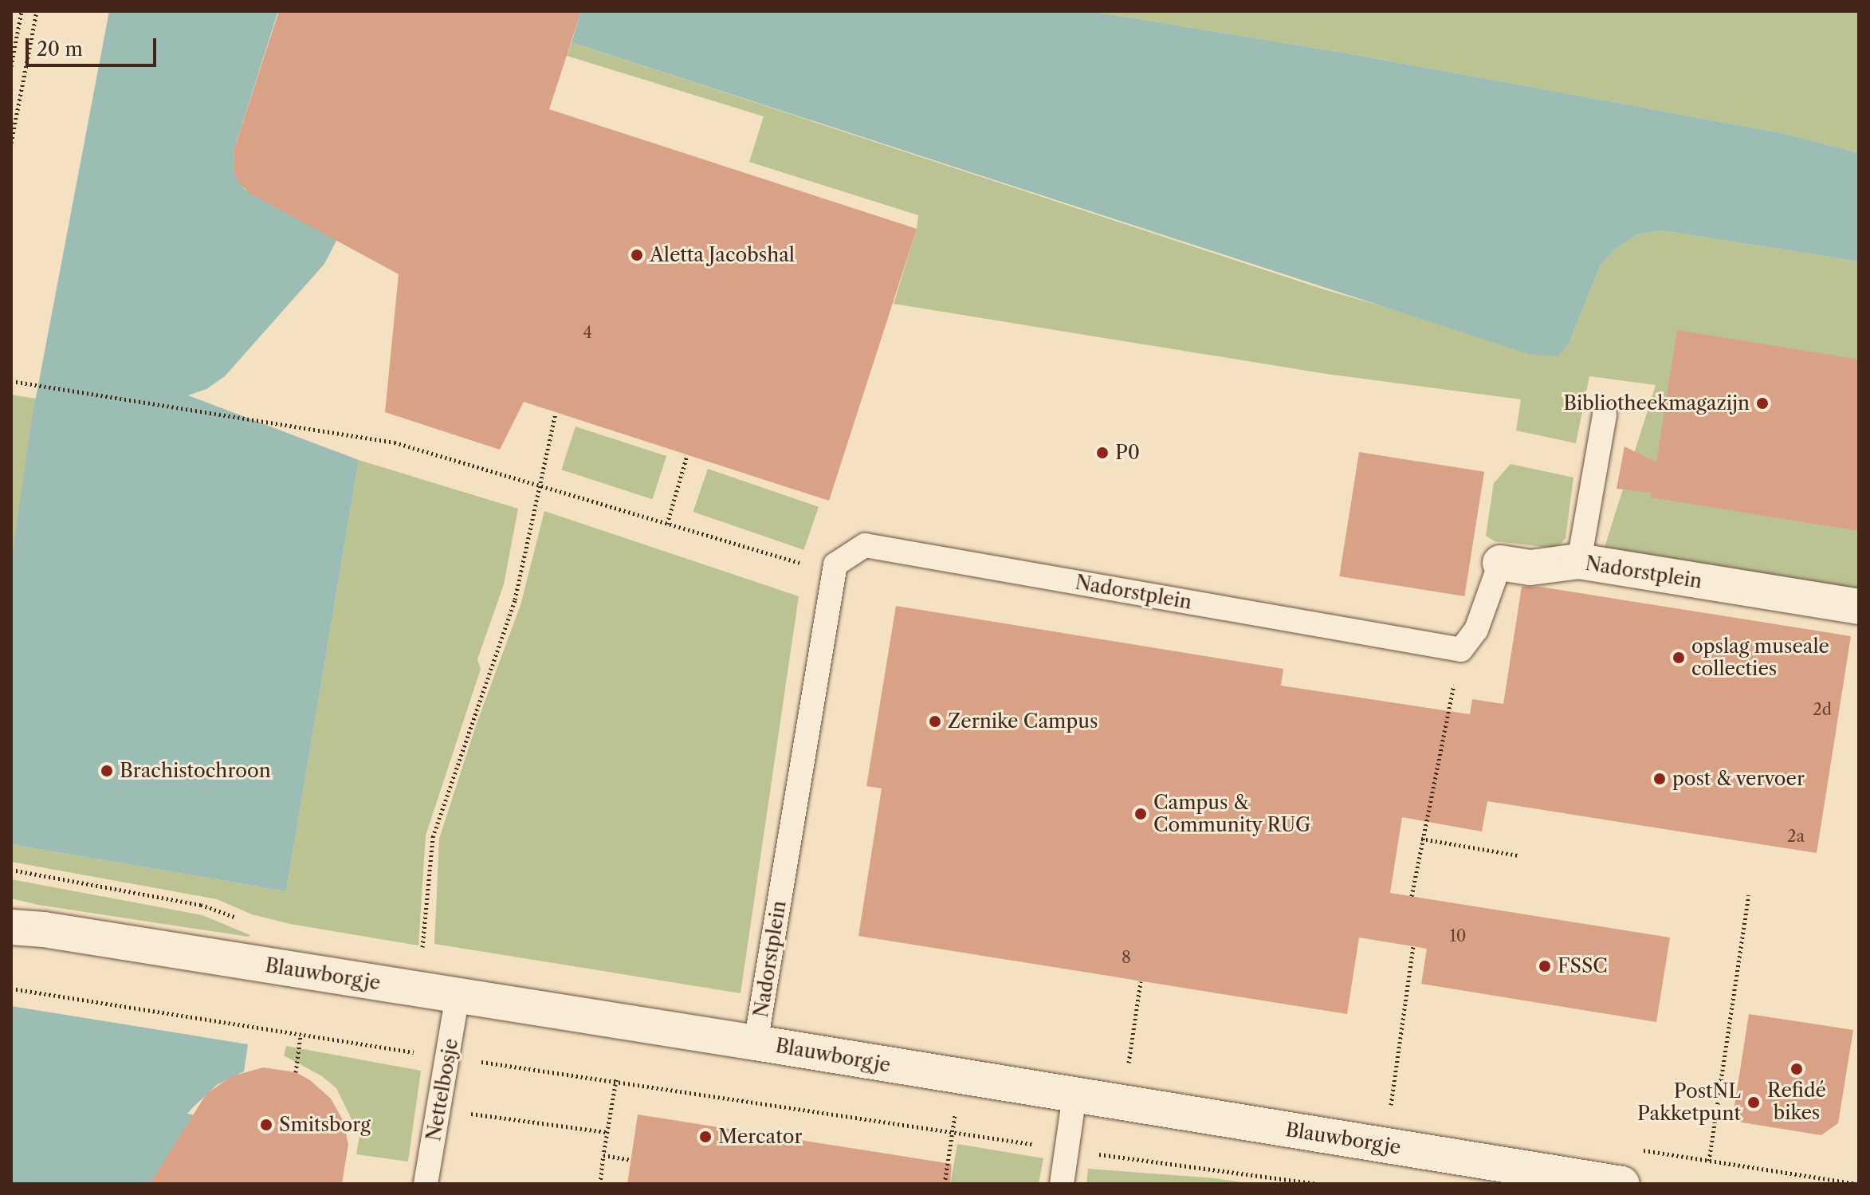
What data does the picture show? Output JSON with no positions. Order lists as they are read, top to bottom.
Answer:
{
  "streets": {
    "street": ["Nadorstplein", "Blauwborgje"],
    "lane": ["Nettelbosje"]
  },
  "crossings": [
    ["Nadorstplein", "Blauwborgje"],
    ["Blauwborgje", "Nettelbosje"]
  ],
  "places": [
    "Aletta Jacobshal",
    "Bibliotheekmagazijn",
    "P0",
    "opslag museale collecties",
    "Zernike Campus",
    "Brachistochroon",
    "post & vervoer",
    "Campus & Community RUG",
    "FSSC",
    "Refidé bikes",
    "PostNL Pakketpunt",
    "Smitsborg",
    "Mercator"
  ],
  "house_numbers": [
    "4",
    "2d",
    "2a",
    "10",
    "8"
  ],
  "scale_bar": "20 m"
}
